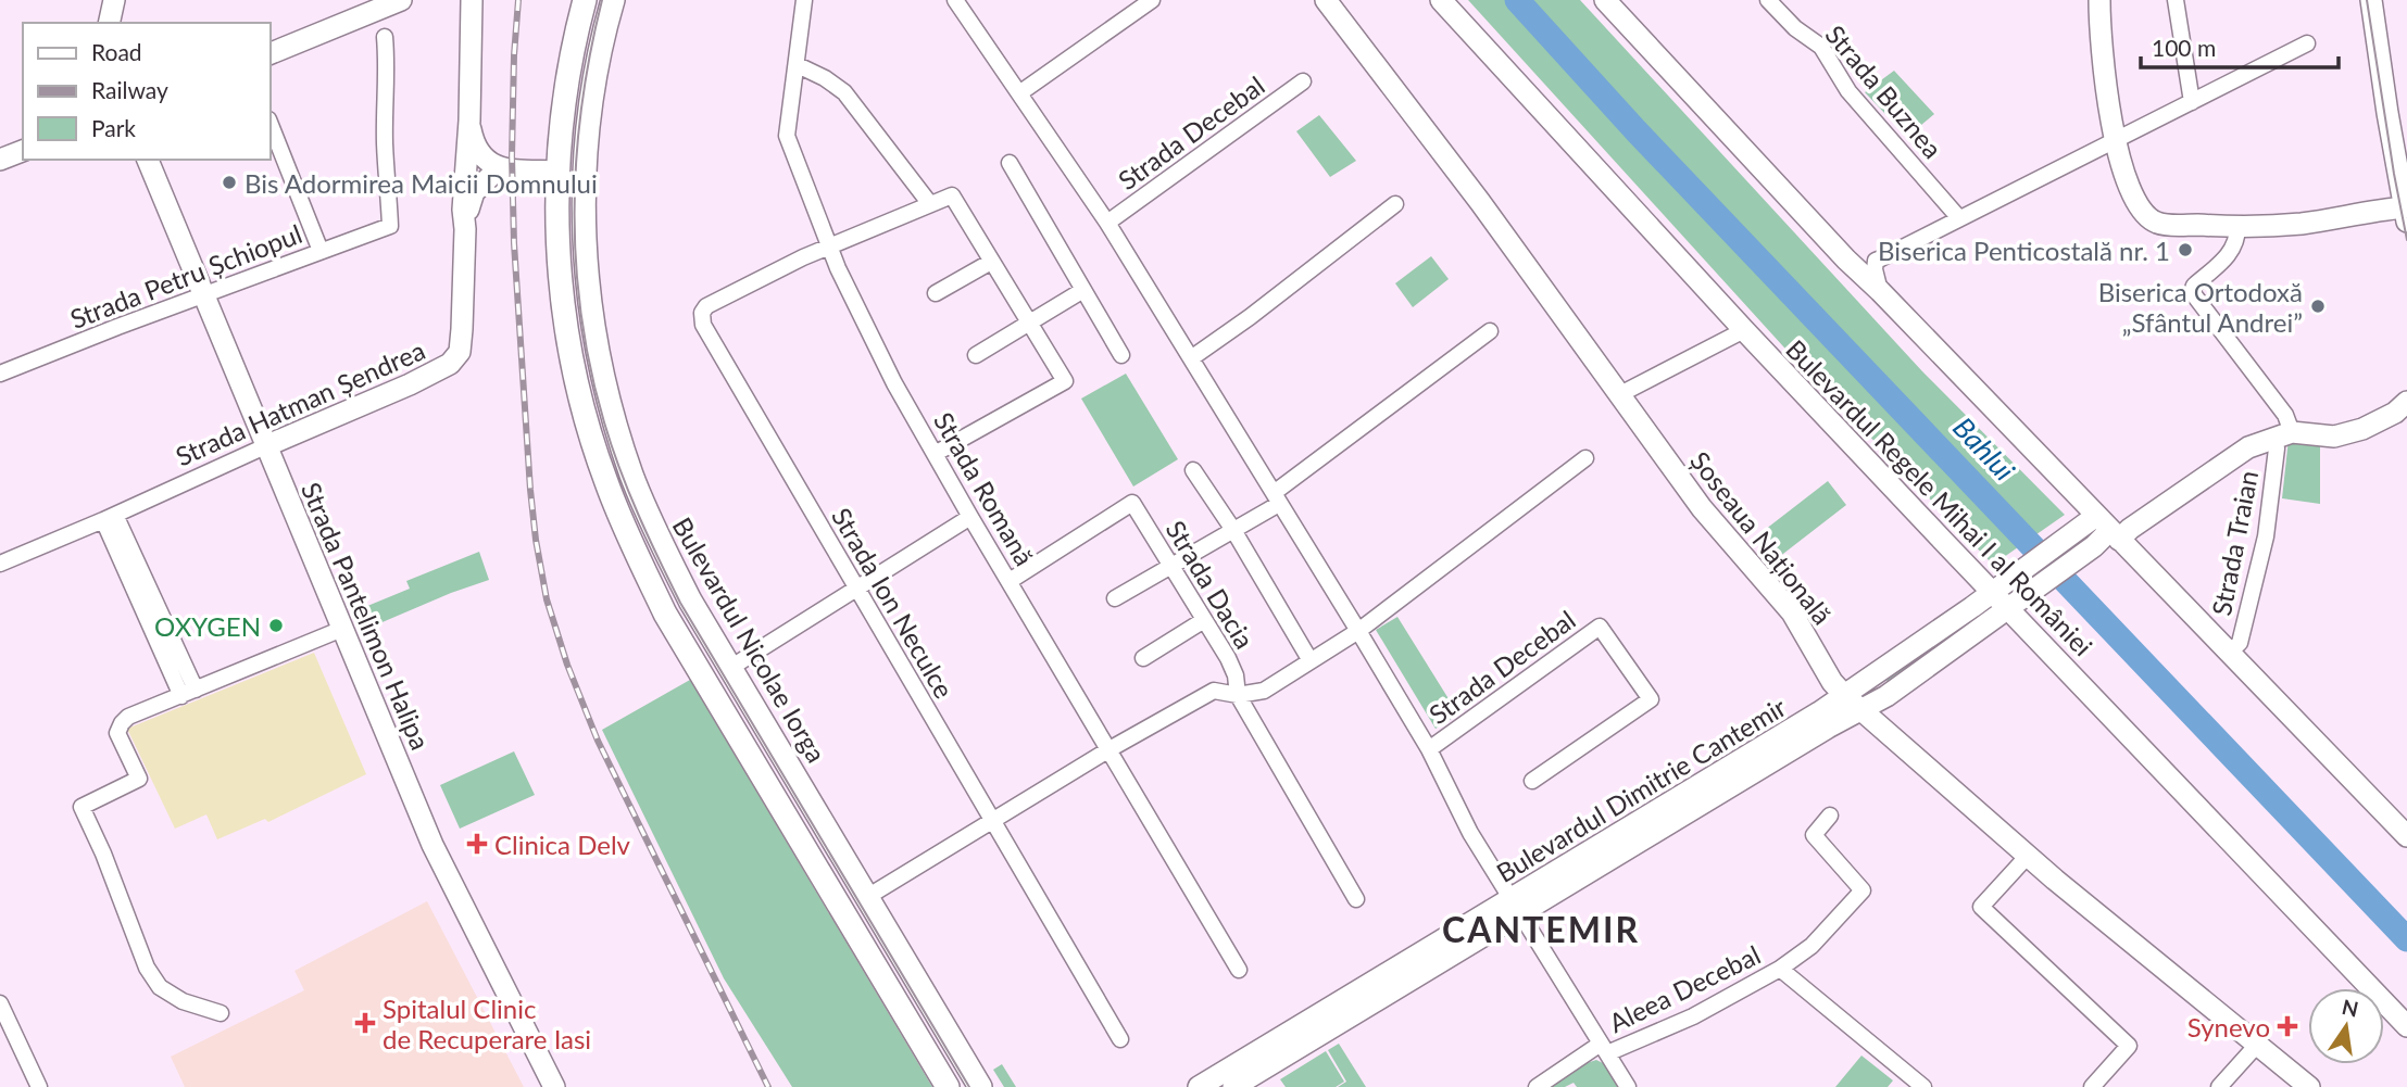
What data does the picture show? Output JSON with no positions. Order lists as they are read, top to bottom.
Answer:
{
  "streets": {
    "main road": [
      "Strada Hatman Șendrea",
      "Bulevardul Regele Mihai I al României",
      "Șoseaua Națională",
      "Strada Pantelimon Halipa",
      "Bulevardul Nicolae Iorga",
      "Bulevardul Dimitrie Cantemir"
    ],
    "street": [
      "Strada Buznea",
      "Strada Decebal",
      "Strada Petru Șchiopul",
      "Strada Romană",
      "Strada Traian",
      "Strada Dacia",
      "Strada Ion Neculce",
      "Aleea Decebal"
    ]
  },
  "crossings": [
    ["Strada Decebal", "Bulevardul Dimitrie Cantemir"],
    ["Strada Decebal", "Aleea Decebal"],
    ["Strada Petru Șchiopul", "Strada Pantelimon Halipa"],
    ["Strada Hatman Șendrea", "Strada Pantelimon Halipa"],
    ["Strada Romană", "Strada Dacia"],
    ["Strada Romană", "Strada Ion Neculce"],
    ["Bulevardul Regele Mihai I al României", "Bulevardul Dimitrie Cantemir"],
    ["Șoseaua Națională", "Bulevardul Dimitrie Cantemir"],
    ["Bulevardul Dimitrie Cantemir", "Aleea Decebal"]
  ],
  "districts": ["CANTEMIR"],
  "water": ["Bahlui"],
  "places": {
    "other": [
      "Bis Adormirea Maicii Domnului",
      "Biserica Penticostală nr. 1",
      "Biserica Ortodoxă „Sfântul Andrei”",
      "OXYGEN"
    ],
    "health": ["Clinica Delv", "Spitalul Clinic de Recuperare Iasi", "Synevo"]
  },
  "legend": ["Road", "Railway", "Park"],
  "scale_bar": "100 m",
  "north": "top"
}
